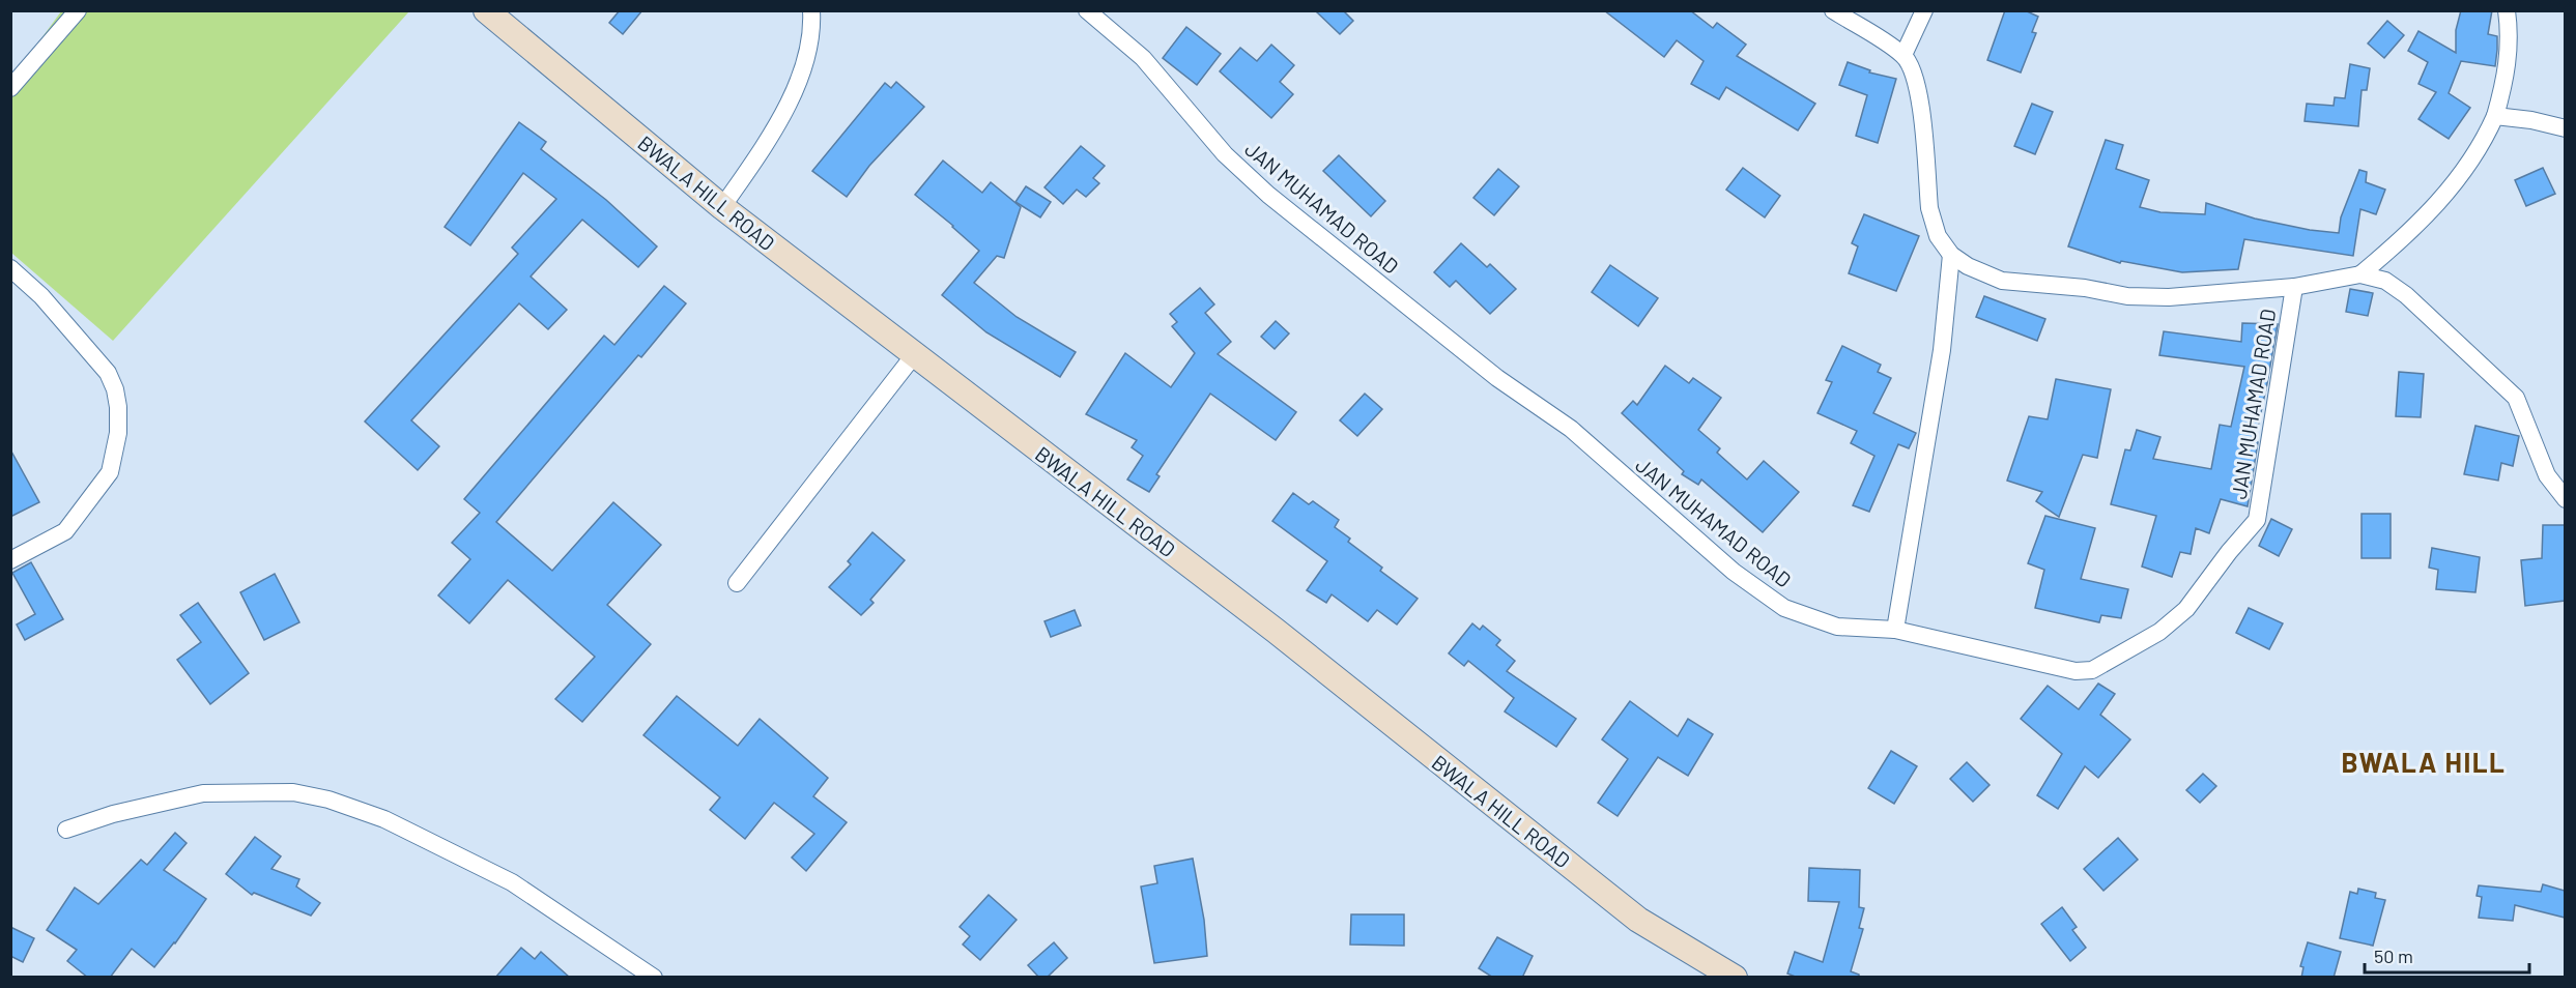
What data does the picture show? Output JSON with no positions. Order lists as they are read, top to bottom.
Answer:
{
  "streets": {
    "street": ["BWALA HILL ROAD", "JAN MUHAMAD ROAD"]
  },
  "districts": ["BWALA HILL"],
  "scale_bar": "50 m"
}
